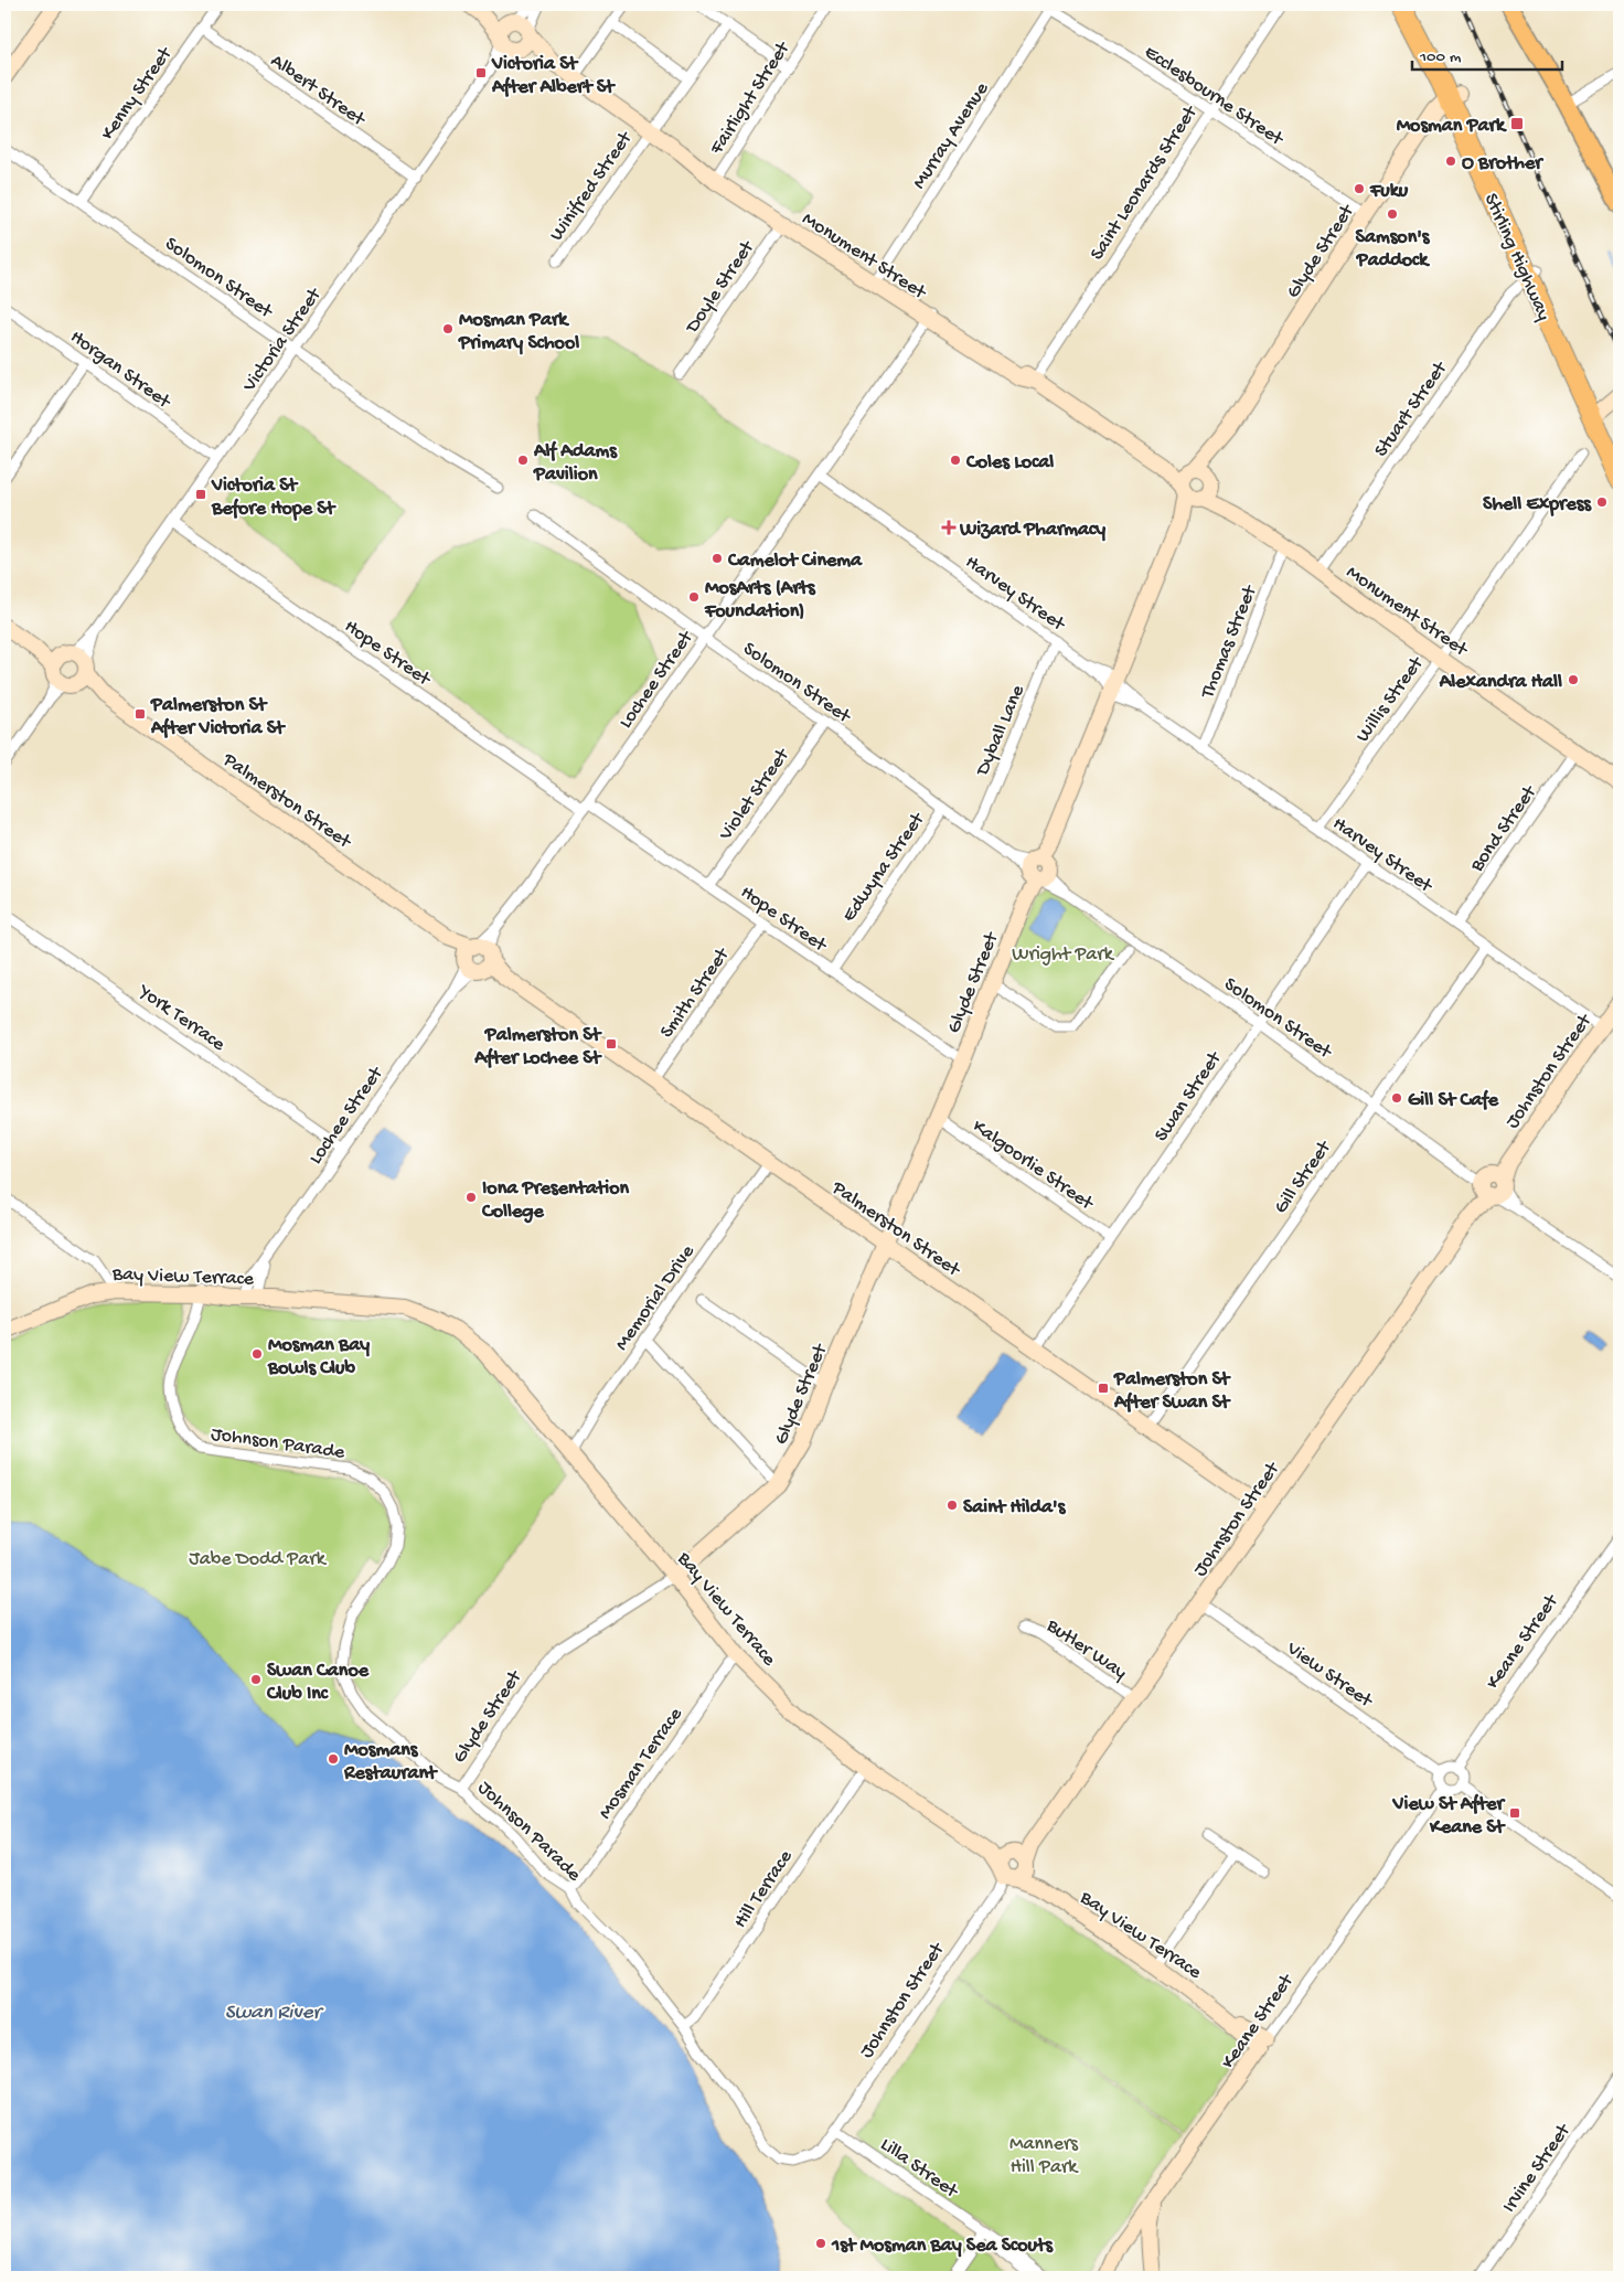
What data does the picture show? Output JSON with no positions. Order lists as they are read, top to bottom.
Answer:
{
  "streets": {
    "highway": ["Stirling Highway"],
    "street": [
      "Albert Street",
      "Kenny Street",
      "Ecclesbourne Street",
      "Fairlight Street",
      "Murray Avenue",
      "Saint Leonards Street",
      "Winifred Street",
      "Glyde Street",
      "Monument Street",
      "Solomon Street",
      "Doyle Street",
      "Victoria Street",
      "Horgan Street",
      "Stuart Street",
      "Harvey Street",
      "Thomas Street",
      "Hope Street",
      "Lochee Street",
      "Willis Street",
      "Dyball Lane",
      "Violet Street",
      "Palmerston Street",
      "Bond Street",
      "Edwyna Street",
      "Smith Street",
      "York Terrace",
      "Johnston Street",
      "Swan Street",
      "Kalgoorlie Street",
      "Gill Street",
      "Bay View Terrace",
      "Memorial Drive",
      "Johnson Parade",
      "Keane Street",
      "Butler Way",
      "View Street",
      "Mosman Terrace",
      "Hill Terrace",
      "Lilla Street",
      "Irvine Street"
    ]
  },
  "crossings": [
    ["Albert Street", "Kenny Street"],
    ["Albert Street", "Victoria Street"],
    ["Kenny Street", "Solomon Street"],
    ["Ecclesbourne Street", "Murray Avenue"],
    ["Ecclesbourne Street", "Saint Leonards Street"],
    ["Ecclesbourne Street", "Glyde Street"],
    ["Fairlight Street", "Monument Street"],
    ["Murray Avenue", "Monument Street"],
    ["Saint Leonards Street", "Monument Street"],
    ["Winifred Street", "Monument Street"],
    ["Glyde Street", "Monument Street"],
    ["Glyde Street", "Stirling Highway"],
    ["Glyde Street", "Solomon Street"],
    ["Glyde Street", "Harvey Street"],
    ["Glyde Street", "Hope Street"],
    ["Glyde Street", "Palmerston Street"],
    ["Glyde Street", "Kalgoorlie Street"],
    ["Glyde Street", "Bay View Terrace"],
    ["Glyde Street", "Johnson Parade"],
    ["Monument Street", "Doyle Street"],
    ["Monument Street", "Victoria Street"],
    ["Monument Street", "Stuart Street"],
    ["Monument Street", "Thomas Street"],
    ["Monument Street", "Lochee Street"],
    ["Monument Street", "Willis Street"],
    ["Monument Street", "Bond Street"],
    ["Stirling Highway", "Stuart Street"],
    ["Solomon Street", "Victoria Street"],
    ["Solomon Street", "Lochee Street"],
    ["Solomon Street", "Dyball Lane"],
    ["Solomon Street", "Violet Street"],
    ["Solomon Street", "Edwyna Street"],
    ["Solomon Street", "Johnston Street"],
    ["Solomon Street", "Swan Street"],
    ["Solomon Street", "Gill Street"],
    ["Victoria Street", "Horgan Street"],
    ["Victoria Street", "Hope Street"],
    ["Victoria Street", "Palmerston Street"],
    ["Harvey Street", "Thomas Street"],
    ["Harvey Street", "Lochee Street"],
    ["Harvey Street", "Willis Street"],
    ["Harvey Street", "Dyball Lane"],
    ["Harvey Street", "Bond Street"],
    ["Harvey Street", "Johnston Street"],
    ["Harvey Street", "Swan Street"],
    ["Harvey Street", "Gill Street"],
    ["Hope Street", "Lochee Street"],
    ["Hope Street", "Violet Street"],
    ["Hope Street", "Edwyna Street"],
    ["Hope Street", "Smith Street"],
    ["Lochee Street", "Palmerston Street"],
    ["Lochee Street", "York Terrace"],
    ["Lochee Street", "Bay View Terrace"],
    ["Palmerston Street", "Smith Street"],
    ["Palmerston Street", "Johnston Street"],
    ["Palmerston Street", "Swan Street"],
    ["Palmerston Street", "Gill Street"],
    ["Palmerston Street", "Memorial Drive"],
    ["Johnston Street", "Bay View Terrace"],
    ["Johnston Street", "Johnson Parade"],
    ["Johnston Street", "Butler Way"],
    ["Johnston Street", "View Street"],
    ["Johnston Street", "Lilla Street"],
    ["Swan Street", "Kalgoorlie Street"],
    ["Bay View Terrace", "Memorial Drive"],
    ["Bay View Terrace", "Johnson Parade"],
    ["Bay View Terrace", "Keane Street"],
    ["Bay View Terrace", "Mosman Terrace"],
    ["Bay View Terrace", "Hill Terrace"],
    ["Johnson Parade", "Mosman Terrace"],
    ["Johnson Parade", "Hill Terrace"],
    ["Johnson Parade", "Lilla Street"],
    ["Keane Street", "View Street"]
  ],
  "water": ["Swan River"],
  "parks": ["Wright Park", "Jabe Dodd Park", "Manners Hill Park"],
  "places": {
    "transit": [
      "Victoria St After Albert St",
      "Mosman Park",
      "Victoria St Before Hope St",
      "Palmerston St After Victoria St",
      "Palmerston St After Lochee St",
      "Palmerston St After Swan St",
      "View St After Keane St"
    ],
    "other": [
      "O Brother",
      "Fuku",
      "Samson's Paddock",
      "Mosman Park Primary School",
      "Alf Adams Pavilion",
      "Coles Local",
      "Shell Express",
      "Camelot Cinema",
      "MosArts (Arts Foundation)",
      "Alexandra Hall",
      "Gill St Cafe",
      "Iona Presentation College",
      "Mosman Bay Bowls Club",
      "Saint Hilda's",
      "Swan Canoe Club Inc",
      "Mosmans Restaurant",
      "1st Mosman Bay Sea Scouts"
    ],
    "health": ["Wizard Pharmacy"]
  },
  "scale_bar": "100 m"
}
